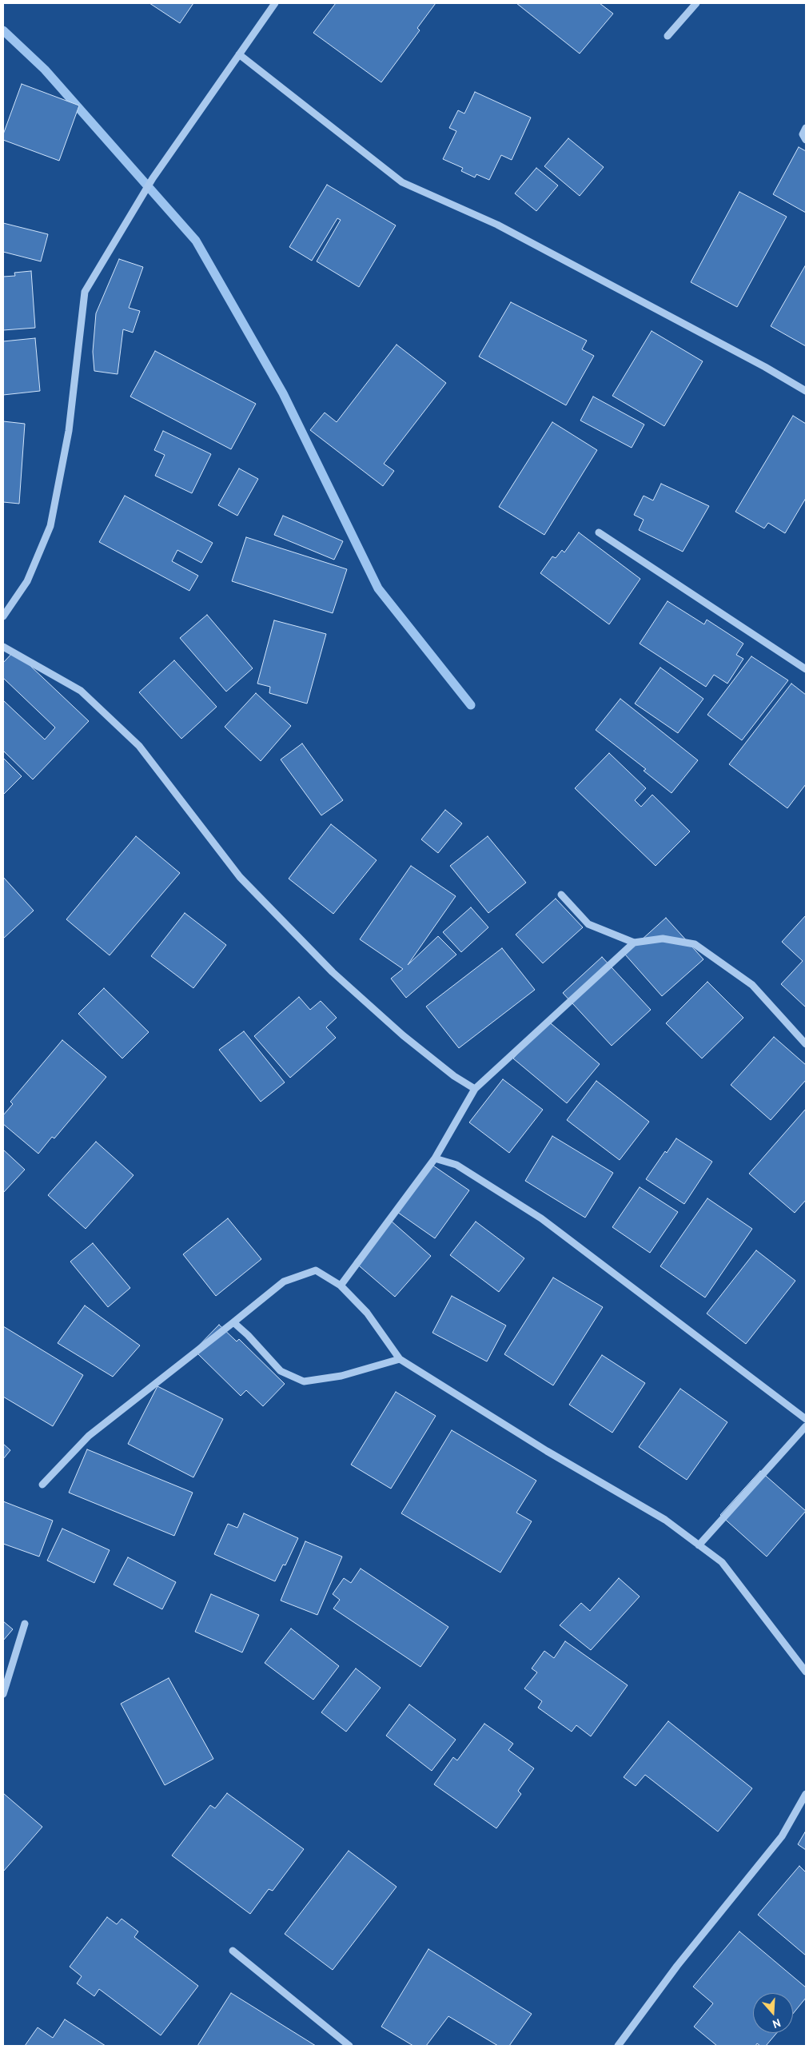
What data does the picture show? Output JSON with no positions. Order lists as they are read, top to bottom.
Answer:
{
  "north": "bottom"
}
